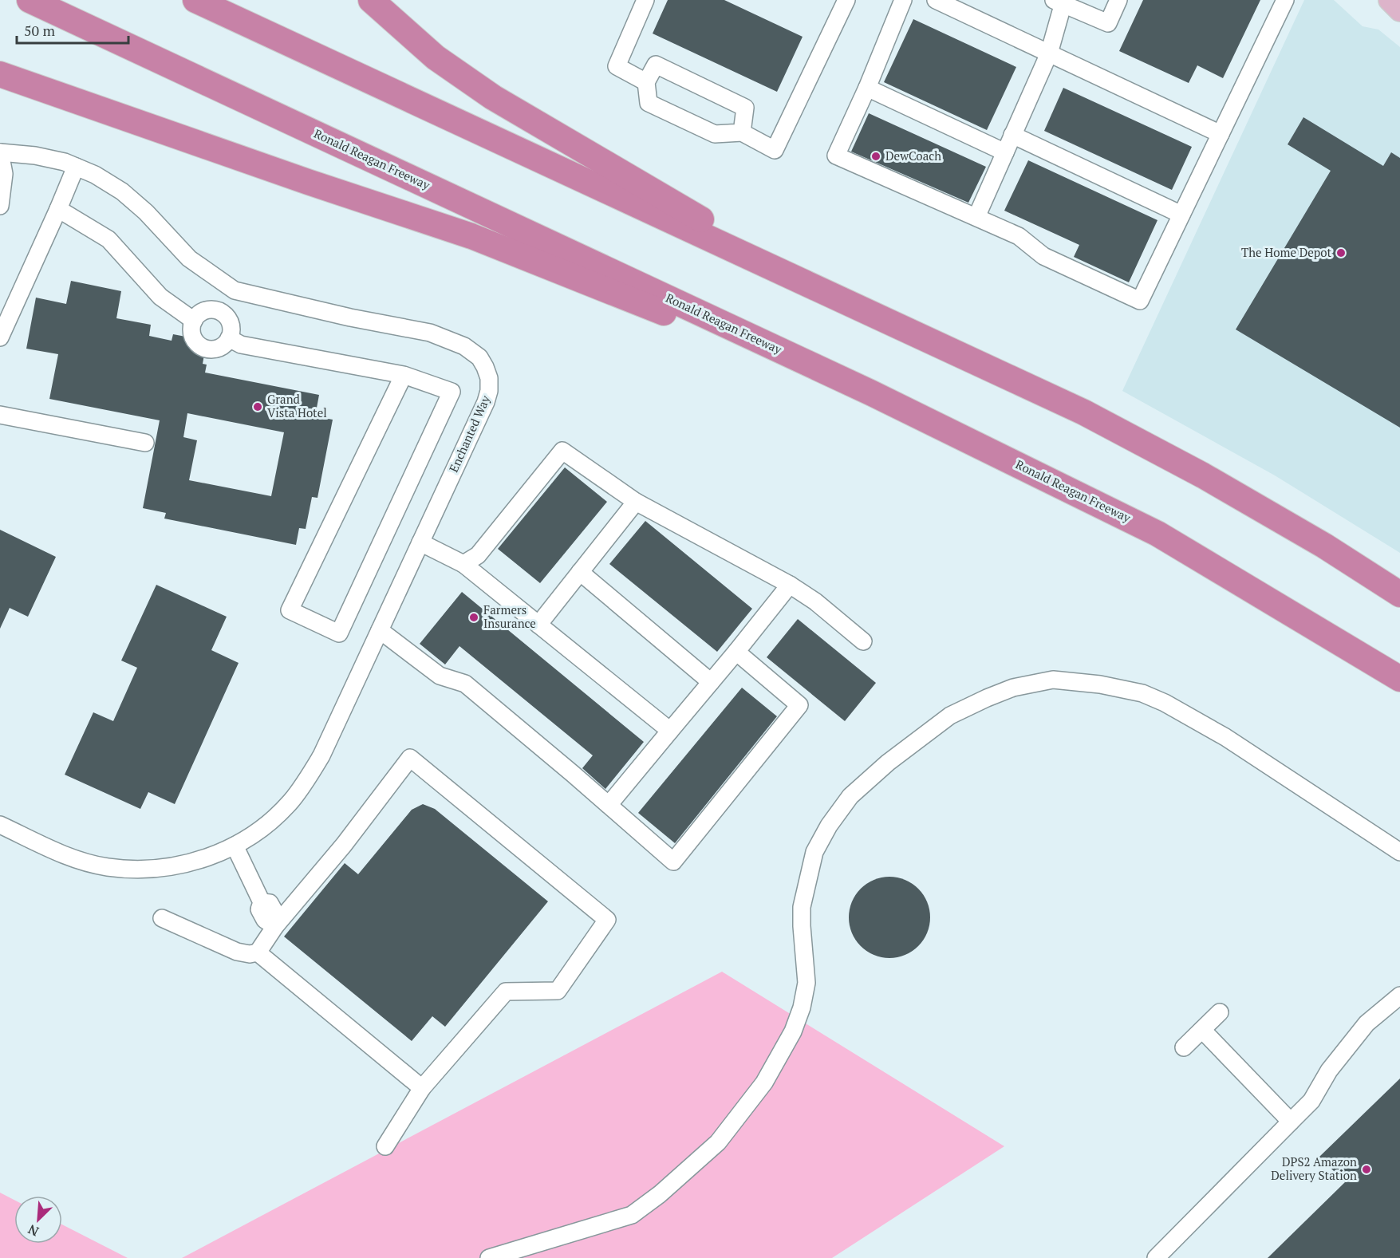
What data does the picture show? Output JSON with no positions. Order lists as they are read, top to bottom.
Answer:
{
  "streets": {
    "highway": ["Ronald Reagan Freeway"],
    "street": ["Enchanted Way"]
  },
  "places": [
    "DewCoach",
    "The Home Depot",
    "Grand Vista Hotel",
    "Farmers Insurance",
    "DPS2 Amazon Delivery Station"
  ],
  "scale_bar": "50 m",
  "north": "bottom left"
}
